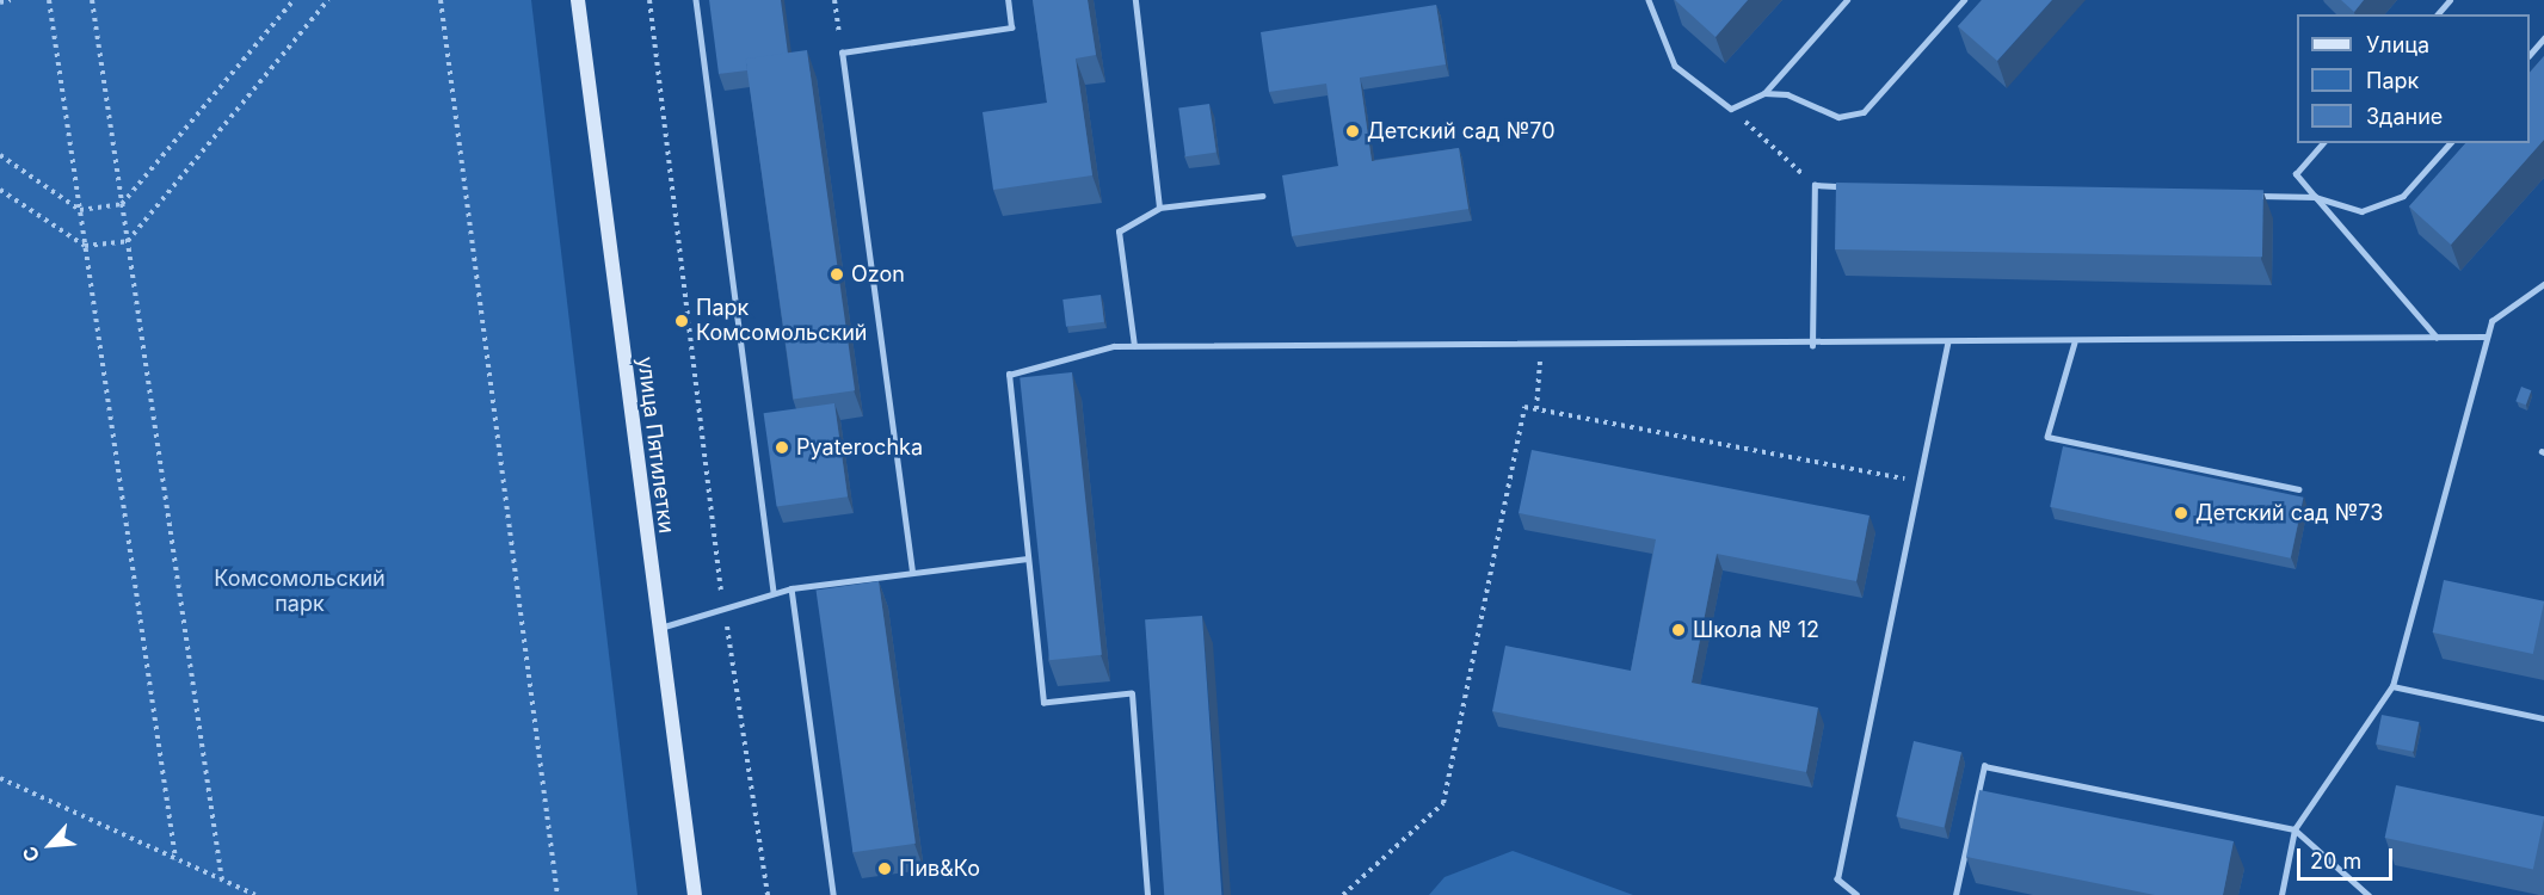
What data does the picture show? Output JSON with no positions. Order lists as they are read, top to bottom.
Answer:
{
  "streets": {
    "main road": ["улица Пятилетки"]
  },
  "parks": ["Комсомольский парк"],
  "places": [
    "Детский сад №70",
    "Ozon",
    "Парк Комсомольский",
    "Pyaterochka",
    "Детский сад №73",
    "Школа № 12",
    "Пив&Ко"
  ],
  "legend": ["Улица", "Парк", "Здание"],
  "scale_bar": "20 m",
  "north": "bottom left"
}
